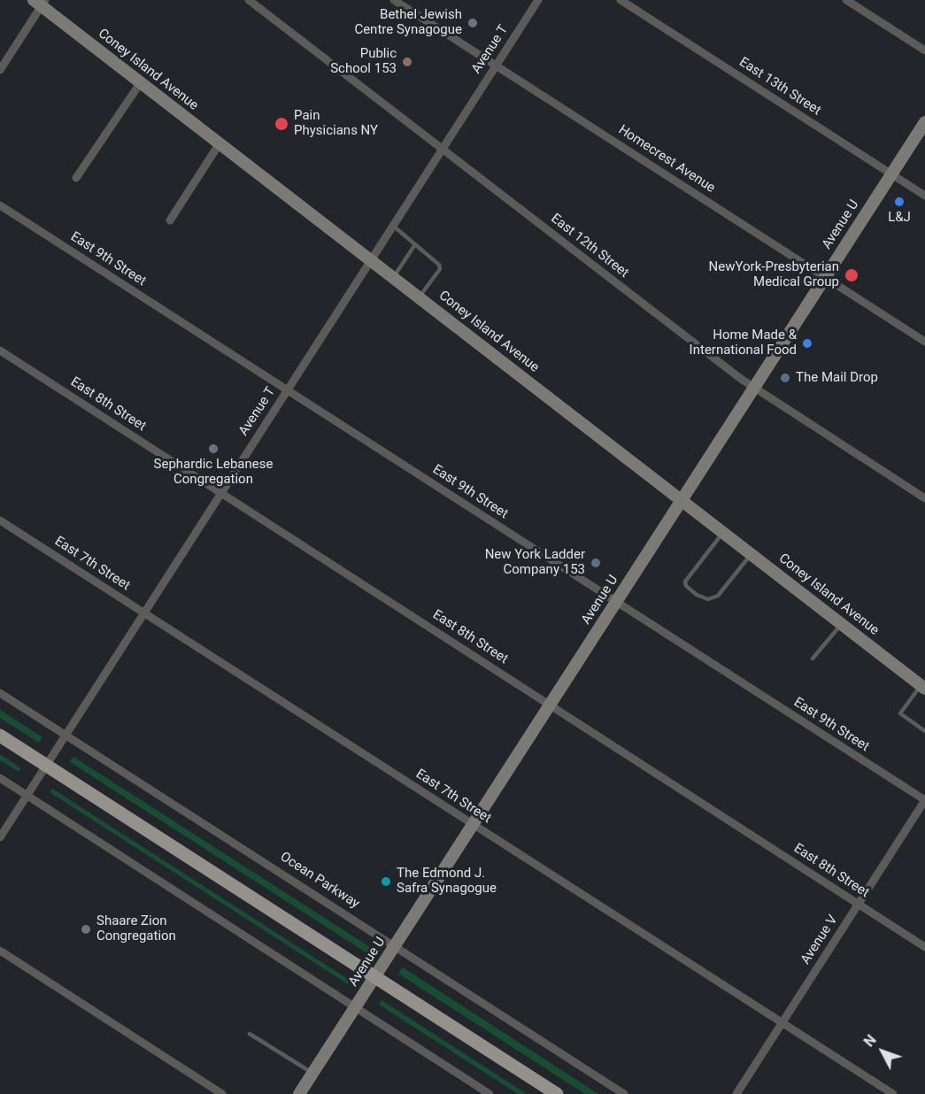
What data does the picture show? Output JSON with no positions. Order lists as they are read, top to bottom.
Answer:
{
  "streets": {
    "main road": ["Coney Island Avenue", "Avenue U"],
    "street": [
      "Avenue T",
      "East 13th Street",
      "Homecrest Avenue",
      "East 12th Street",
      "East 9th Street",
      "East 8th Street",
      "East 7th Street",
      "Ocean Parkway",
      "Avenue V"
    ]
  },
  "crossings": [
    ["Avenue T", "Coney Island Avenue"],
    ["Avenue T", "Homecrest Avenue"],
    ["Avenue T", "East 12th Street"],
    ["Avenue T", "East 9th Street"],
    ["Avenue T", "East 8th Street"],
    ["Avenue T", "East 7th Street"],
    ["Avenue T", "Ocean Parkway"],
    ["Coney Island Avenue", "Avenue U"],
    ["East 13th Street", "Avenue U"],
    ["Homecrest Avenue", "Avenue U"],
    ["Avenue U", "East 12th Street"],
    ["Avenue U", "East 9th Street"],
    ["Avenue U", "East 8th Street"],
    ["Avenue U", "East 7th Street"],
    ["Avenue U", "Ocean Parkway"],
    ["East 9th Street", "Avenue V"],
    ["East 8th Street", "Avenue V"],
    ["East 7th Street", "Avenue V"]
  ],
  "places": [
    "Bethel Jewish Centre Synagogue",
    "Public School 153",
    "Pain Physicians NY",
    "L&J",
    "NewYork-Presbyterian Medical Group",
    "Home Made & International Food",
    "The Mail Drop",
    "Sephardic Lebanese Congregation",
    "New York Ladder Company 153",
    "The Edmond J. Safra Synagogue",
    "Shaare Zion Congregation"
  ],
  "north": "top left"
}
